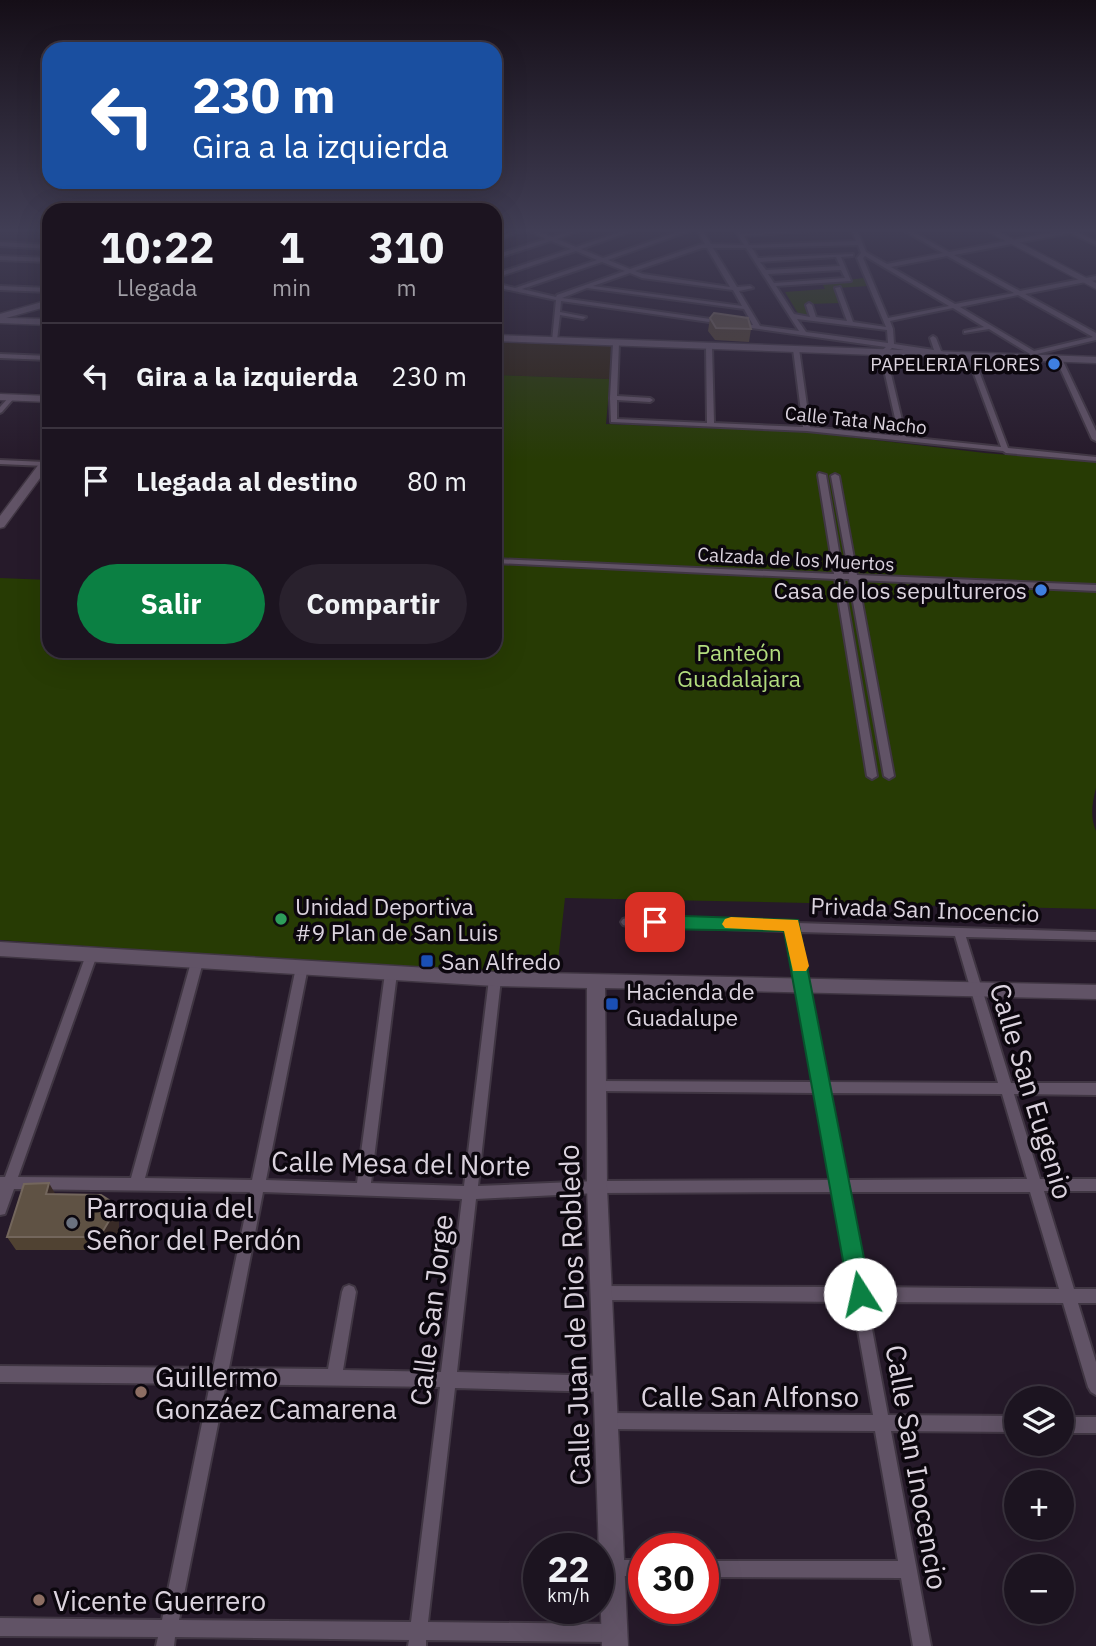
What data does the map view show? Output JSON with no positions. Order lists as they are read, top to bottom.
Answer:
{
  "streets": {
    "street": [
      "Calle Tata Nacho",
      "Calzada de los Muertos",
      "Privada San Inocencio",
      "Calle San Eugenio",
      "Calle Mesa del Norte",
      "Calle San Jorge",
      "Calle Juan de Dios Robledo",
      "Calle San Alfonso",
      "Calle San Inocencio"
    ]
  },
  "crossings": [
    ["Privada San Inocencio", "Calle San Eugenio"],
    ["Privada San Inocencio", "Calle San Inocencio"],
    ["Calle San Eugenio", "Calle Mesa del Norte"],
    ["Calle Mesa del Norte", "Calle San Jorge"],
    ["Calle Mesa del Norte", "Calle Juan de Dios Robledo"],
    ["Calle Mesa del Norte", "Calle San Inocencio"],
    ["Calle Juan de Dios Robledo", "Calle San Alfonso"],
    ["Calle San Alfonso", "Calle San Inocencio"]
  ],
  "parks": ["Panteón Guadalajara"],
  "places": {
    "other": [
      "PAPELERIA FLORES",
      "Casa de los sepultureros",
      "Unidad Deportiva #9 Plan de San Luis",
      "Parroquia del Señor del Perdón",
      "Guillermo Gonzáez Camarena",
      "Vicente Guerrero"
    ],
    "transit": ["San Alfredo", "Hacienda de Guadalupe"]
  },
  "page": {
    "turn": ["230 m", "Gira a la izquierda"],
    "eta": [
      "10:22",
      "Llegada",
      "1",
      "min",
      "310",
      "m"
    ],
    "list": [
      {
        "name": "Gira a la izquierda",
        "value": "230 m"
      },
      {
        "name": "Llegada al destino",
        "value": "80 m"
      }
    ],
    "buttons": ["Salir", "Compartir"],
    "map_buttons": ["+", "−"],
    "speed": "22 km/h",
    "limit": "30"
  }
}
